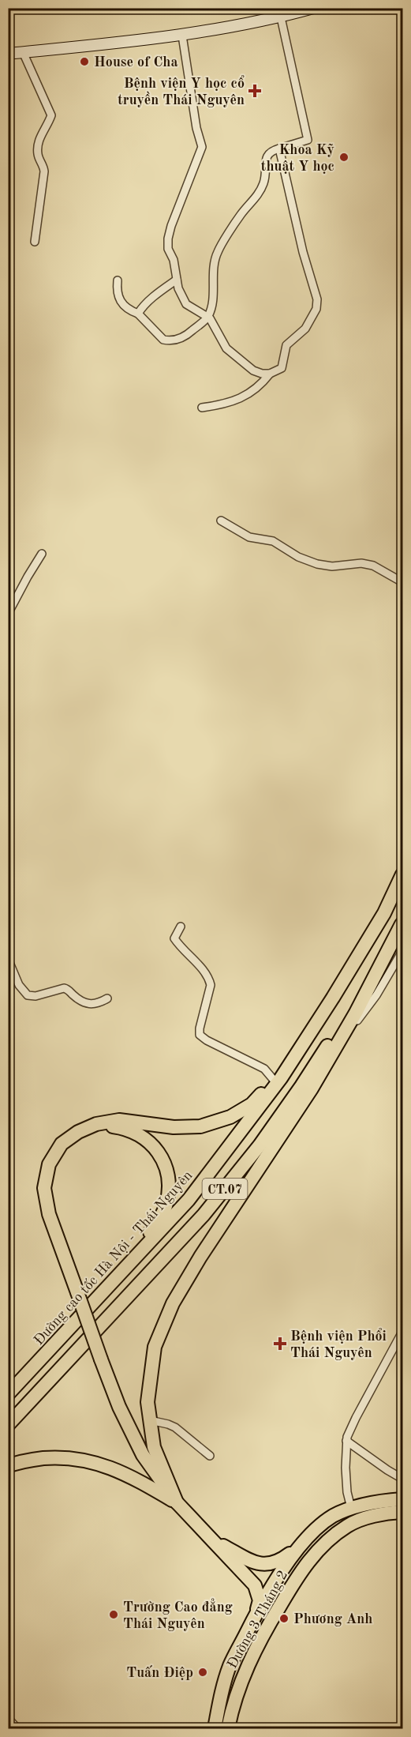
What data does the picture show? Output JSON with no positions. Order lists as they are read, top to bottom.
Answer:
{
  "streets": {
    "highway": ["CT.07", "Đường cao tốc Hà Nội - Thái Nguyên", "Đường 3 Tháng 2"]
  },
  "places": {
    "other": [
      "House of Cha",
      "Khoa Kỹ thuật Y học",
      "Trường Cao đẳng Thái Nguyên",
      "Phương Anh",
      "Tuấn Điệp"
    ],
    "health": ["Bệnh viện Y học cổ truyền Thái Nguyên", "Bệnh viện Phổi Thái Nguyên"]
  }
}
